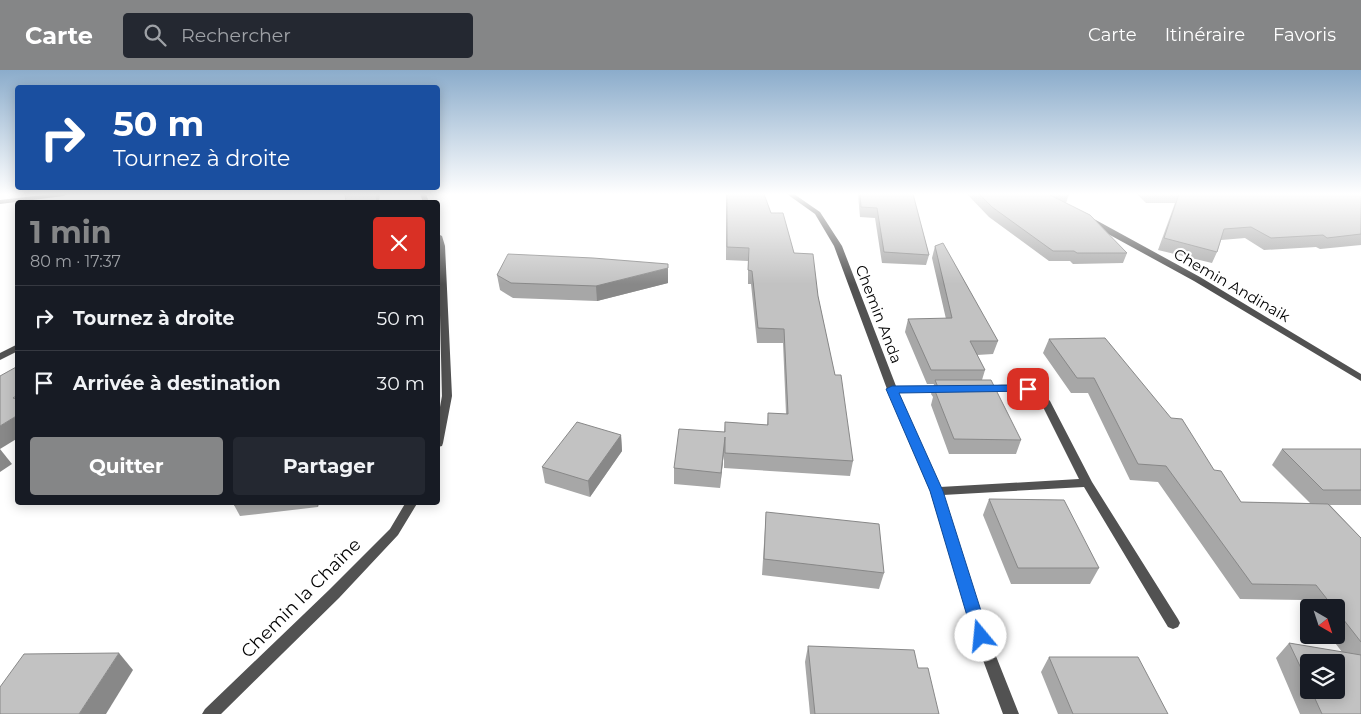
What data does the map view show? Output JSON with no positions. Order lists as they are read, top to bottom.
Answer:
{
  "streets": {
    "street": ["Chemin Andinaik", "Chemin Anda", "Chemin la Chaîne"]
  },
  "north": "bottom right",
  "page": {
    "header": "Carte",
    "search": "Rechercher",
    "nav": ["Carte", "Itinéraire", "Favoris"],
    "turn": ["50 m", "Tournez à droite"],
    "heading": ["1 min", "80 m · 17:37"],
    "list": [
      {
        "name": "Tournez à droite",
        "value": "50 m"
      },
      {
        "name": "Arrivée à destination",
        "value": "30 m"
      }
    ],
    "buttons": ["Quitter", "Partager"]
  }
}
